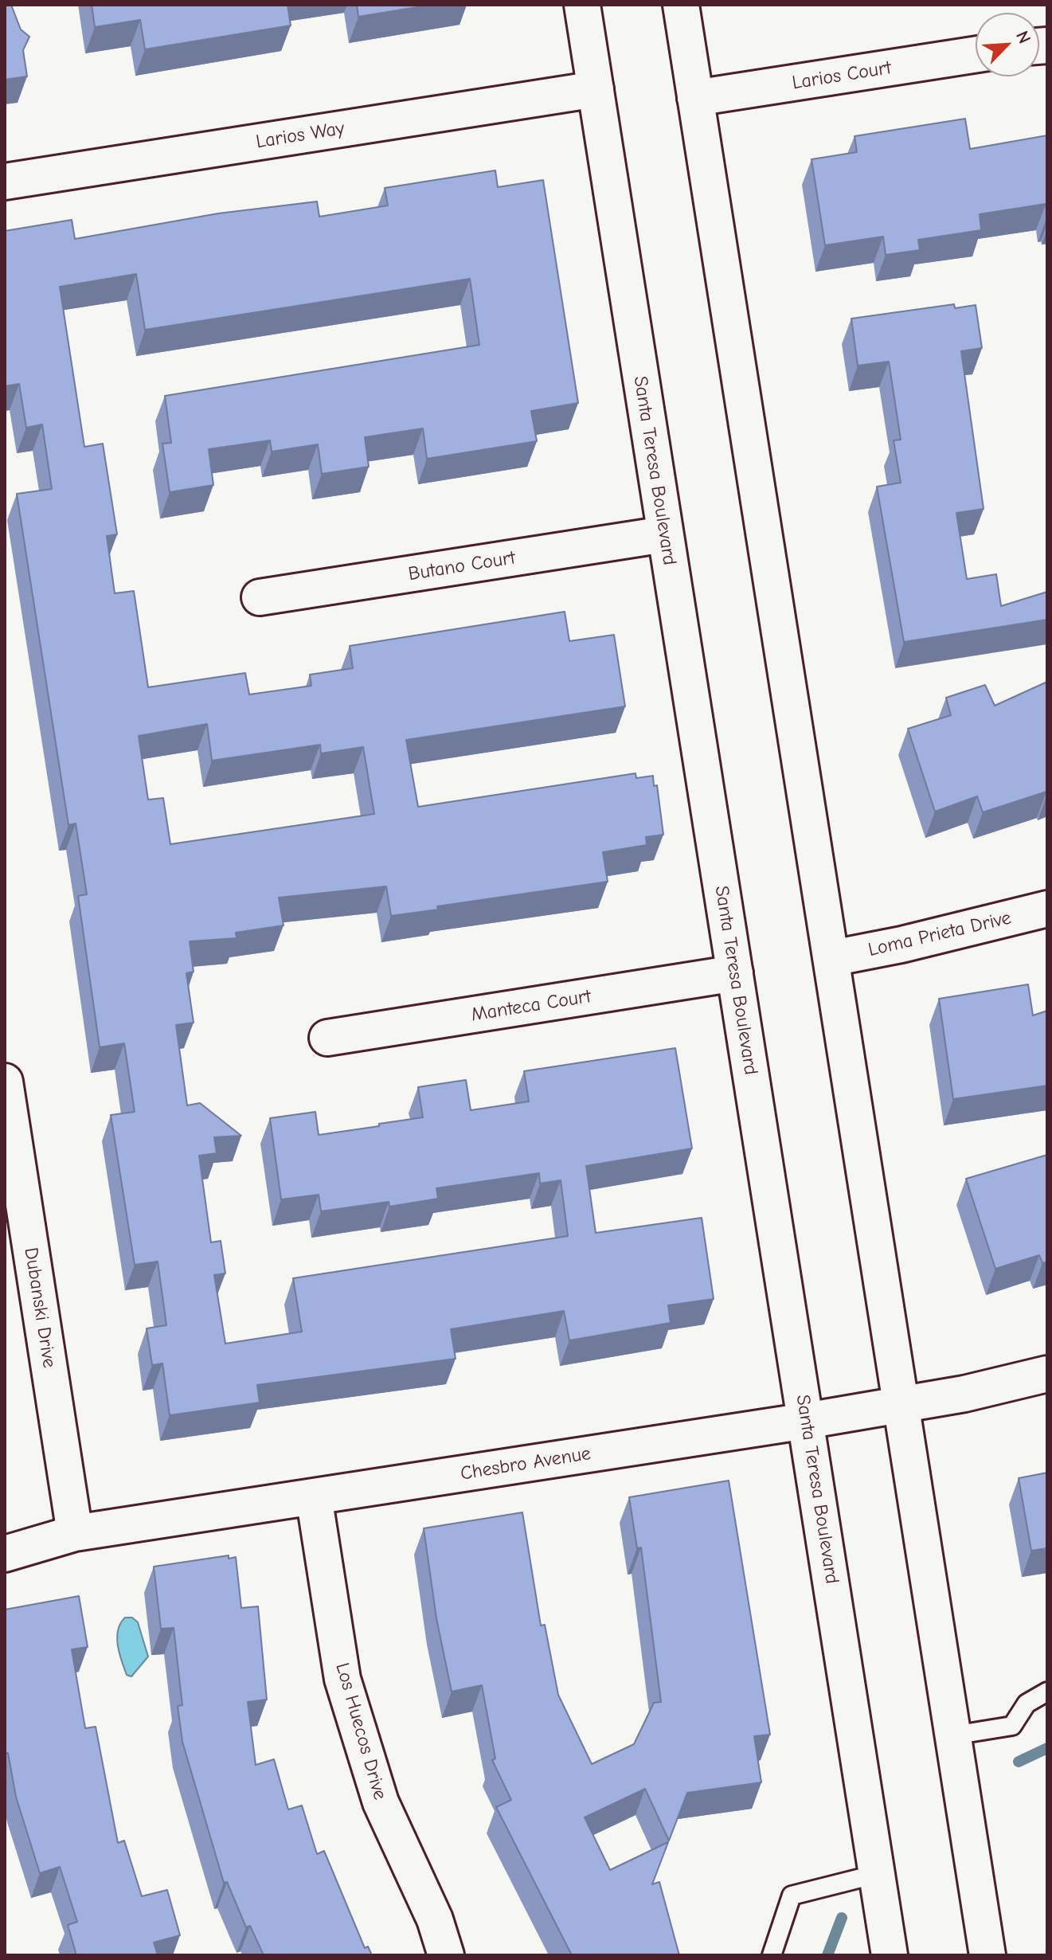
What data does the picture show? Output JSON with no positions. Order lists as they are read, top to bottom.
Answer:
{
  "streets": {
    "street": [
      "Larios Court",
      "Larios Way",
      "Santa Teresa Boulevard",
      "Butano Court",
      "Loma Prieta Drive",
      "Manteca Court",
      "Dubanski Drive",
      "Chesbro Avenue",
      "Los Huecos Drive"
    ]
  },
  "crossings": [
    ["Larios Way", "Santa Teresa Boulevard"],
    ["Santa Teresa Boulevard", "Butano Court"],
    ["Santa Teresa Boulevard", "Manteca Court"],
    ["Santa Teresa Boulevard", "Chesbro Avenue"],
    ["Dubanski Drive", "Chesbro Avenue"],
    ["Chesbro Avenue", "Los Huecos Drive"]
  ],
  "north": "top right"
}
